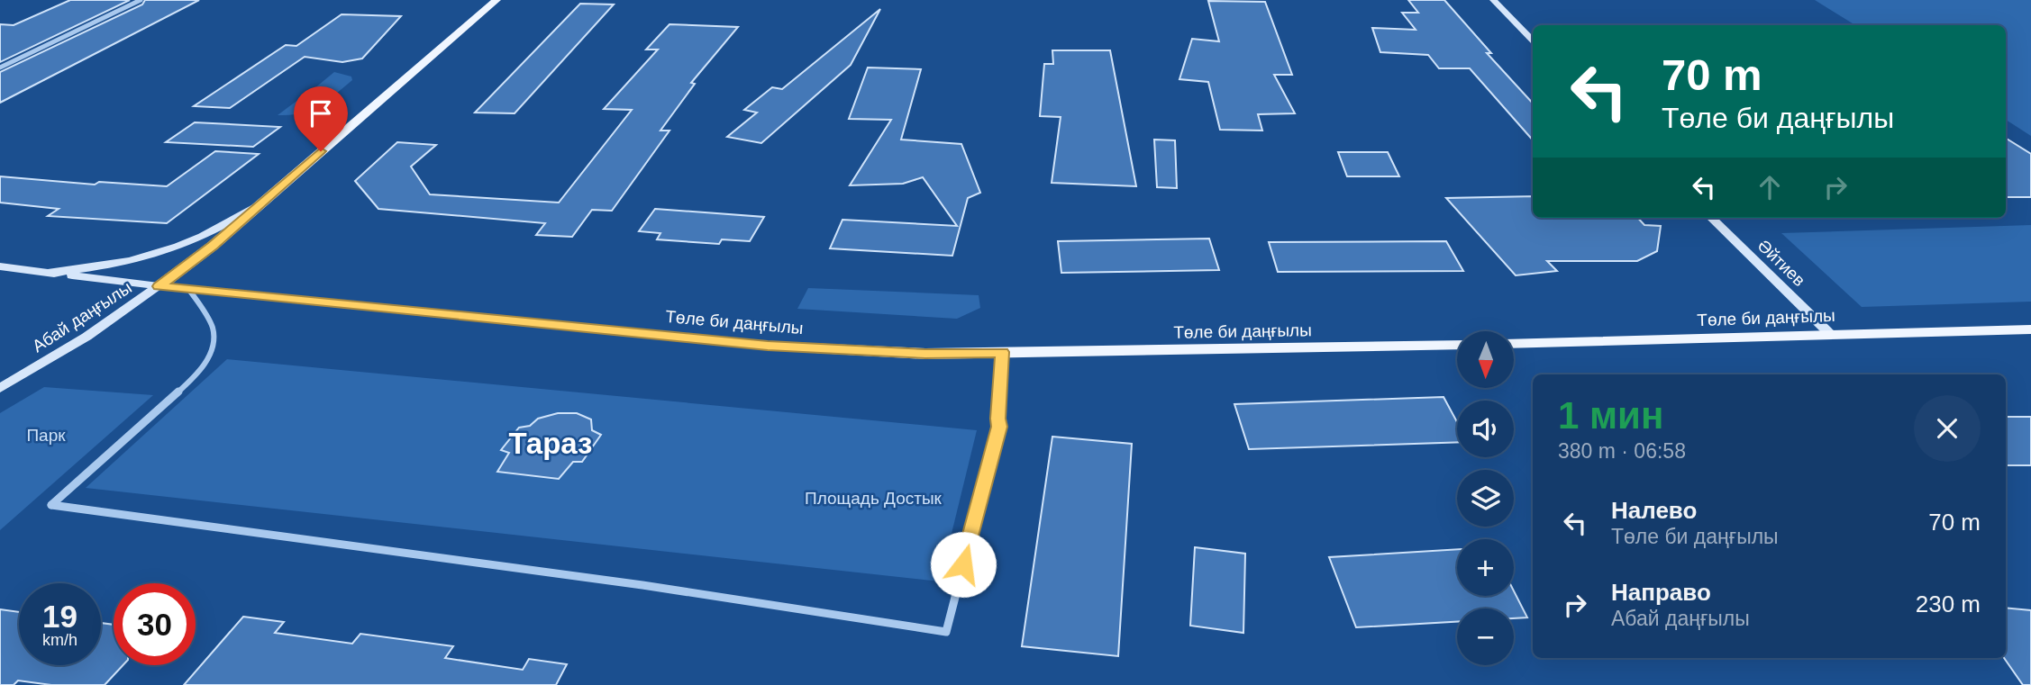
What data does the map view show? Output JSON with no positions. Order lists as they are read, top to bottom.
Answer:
{
  "streets": {
    "main road": ["Абай даңғылы", "Төле би даңғылы"],
    "street": ["Әйтиев"]
  },
  "crossings": [
    ["Әйтиев", "Төле би даңғылы"],
    ["Абай даңғылы", "Төле би даңғылы"]
  ],
  "districts": ["Тараз"],
  "parks": ["Парк", "Площадь Достык"],
  "north": "bottom",
  "page": {
    "turn": ["70 m", "Төле би даңғылы"],
    "map_buttons": ["+", "−"],
    "heading": ["1 мин", "380 m · 06:58"],
    "list": [
      {
        "name": "Налево",
        "note": "Төле би даңғылы",
        "value": "70 m"
      },
      {
        "name": "Направо",
        "note": "Абай даңғылы",
        "value": "230 m"
      }
    ],
    "speed": "19 km/h",
    "limit": "30"
  }
}
